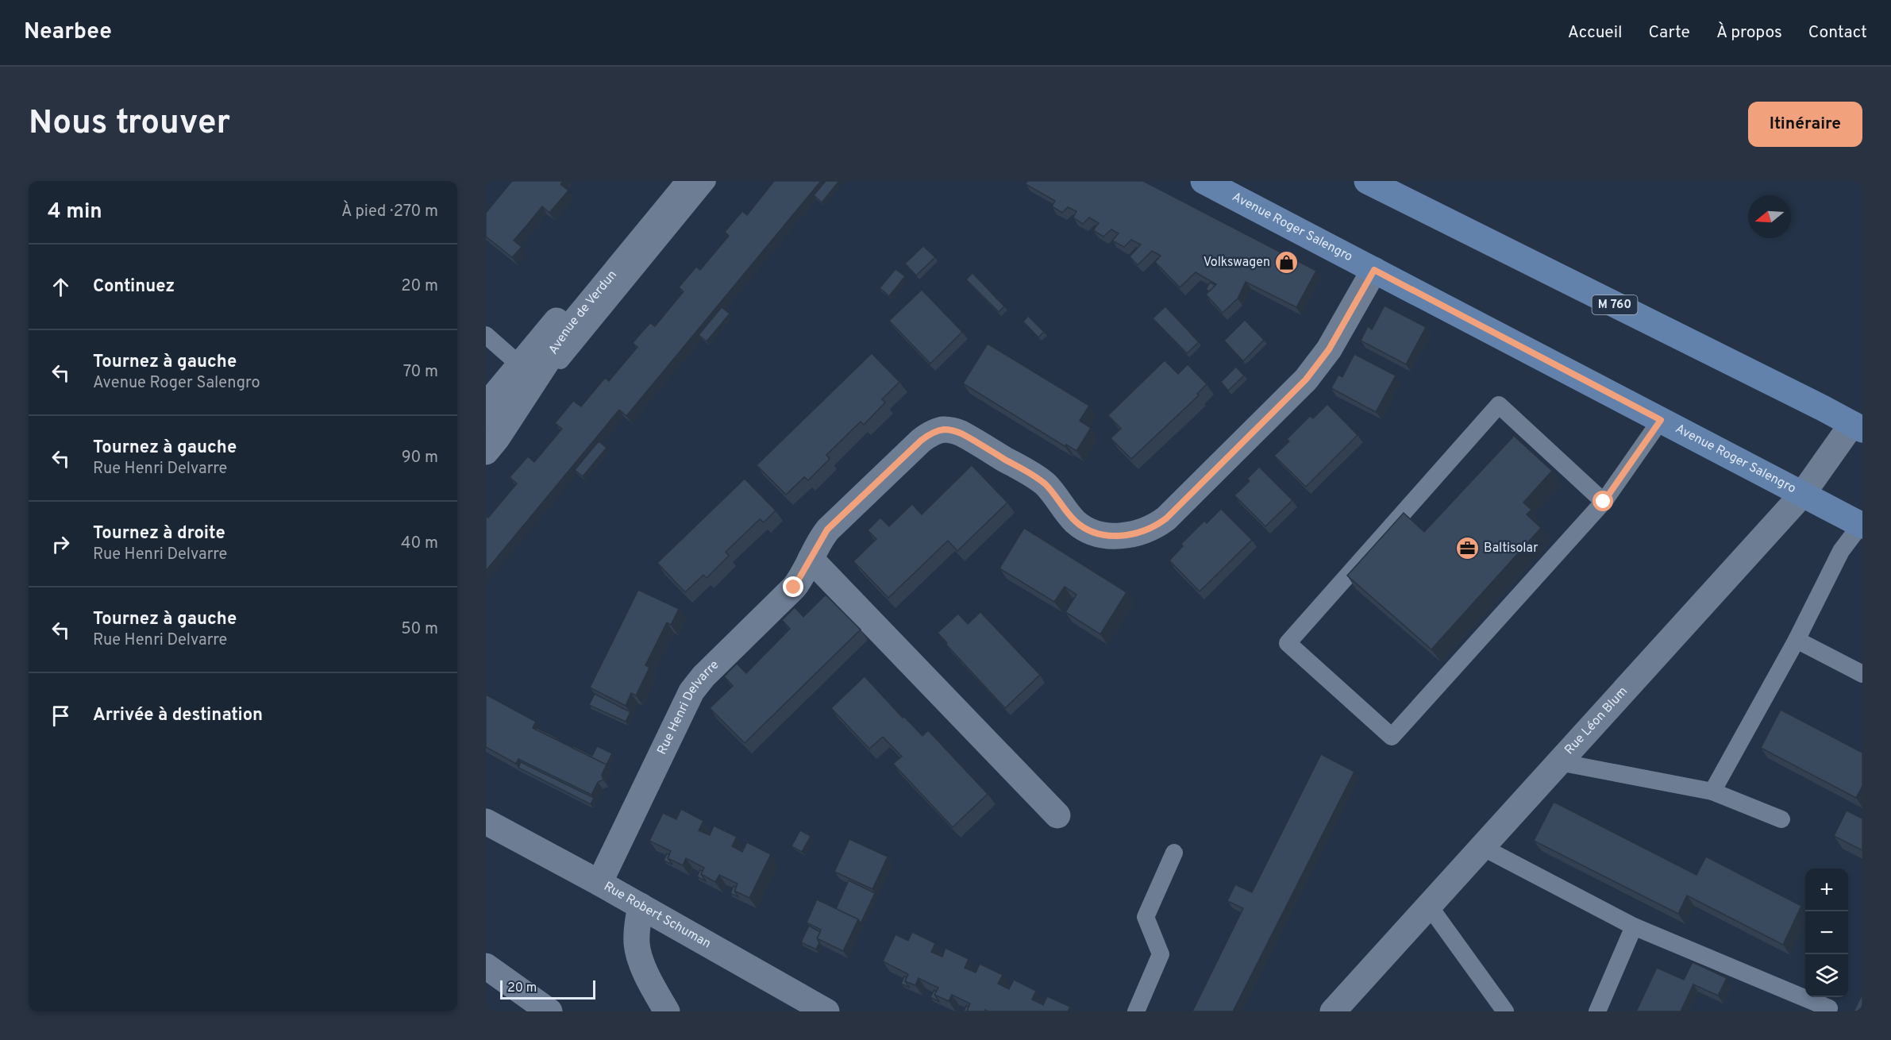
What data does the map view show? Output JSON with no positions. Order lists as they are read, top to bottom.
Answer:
{
  "streets": {
    "main road": ["Avenue Roger Salengro", "M 760"],
    "street": [
      "Avenue de Verdun",
      "Rue Henri Delvarre",
      "Rue Léon Blum",
      "Rue Robert Schuman"
    ]
  },
  "crossings": [
    ["Avenue Roger Salengro", "Rue Henri Delvarre"],
    ["Avenue Roger Salengro", "Rue Léon Blum"],
    ["M 760", "Rue Léon Blum"],
    ["Rue Henri Delvarre", "Rue Robert Schuman"]
  ],
  "places": {
    "shop": ["Volkswagen"],
    "office": ["Baltisolar"]
  },
  "scale_bar": "20 m",
  "north": "left",
  "page": {
    "header": "Nearbee",
    "nav": [
      "Accueil",
      "Carte",
      "À propos",
      "Contact"
    ],
    "buttons": "Itinéraire",
    "title": "Nous trouver",
    "heading": ["4 min", "À pied · 270 m"],
    "list": [
      ["Continuez", "20 m"],
      ["Tournez à gauche", "Avenue Roger Salengro", "70 m"],
      ["Tournez à gauche", "Rue Henri Delvarre", "90 m"],
      ["Tournez à droite", "Rue Henri Delvarre", "40 m"],
      ["Tournez à gauche", "Rue Henri Delvarre", "50 m"],
      "Arrivée à destination"
    ],
    "map_buttons": ["+", "−"],
    "scale": "20 m"
  }
}
